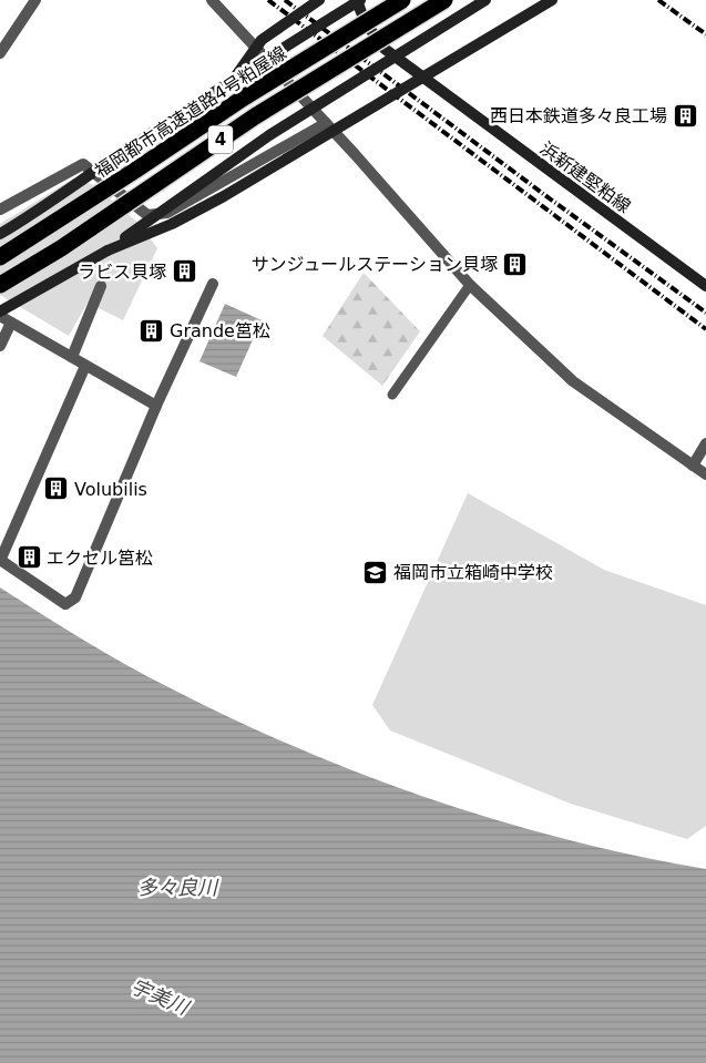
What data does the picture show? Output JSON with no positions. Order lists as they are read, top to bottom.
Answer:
{
  "streets": {
    "highway": ["福岡都市高速道路4号粕屋線", "4"],
    "street": ["浜新建堅粕線"]
  },
  "water": ["多々良川", "宇美川"],
  "places": {
    "building": [
      "西日本鉄道多々良工場",
      "サンジュールステーション貝塚",
      "ラビス貝塚",
      "Grande筥松",
      "Volubilis",
      "エクセル筥松"
    ],
    "school or university": ["福岡市立箱崎中学校"]
  }
}
